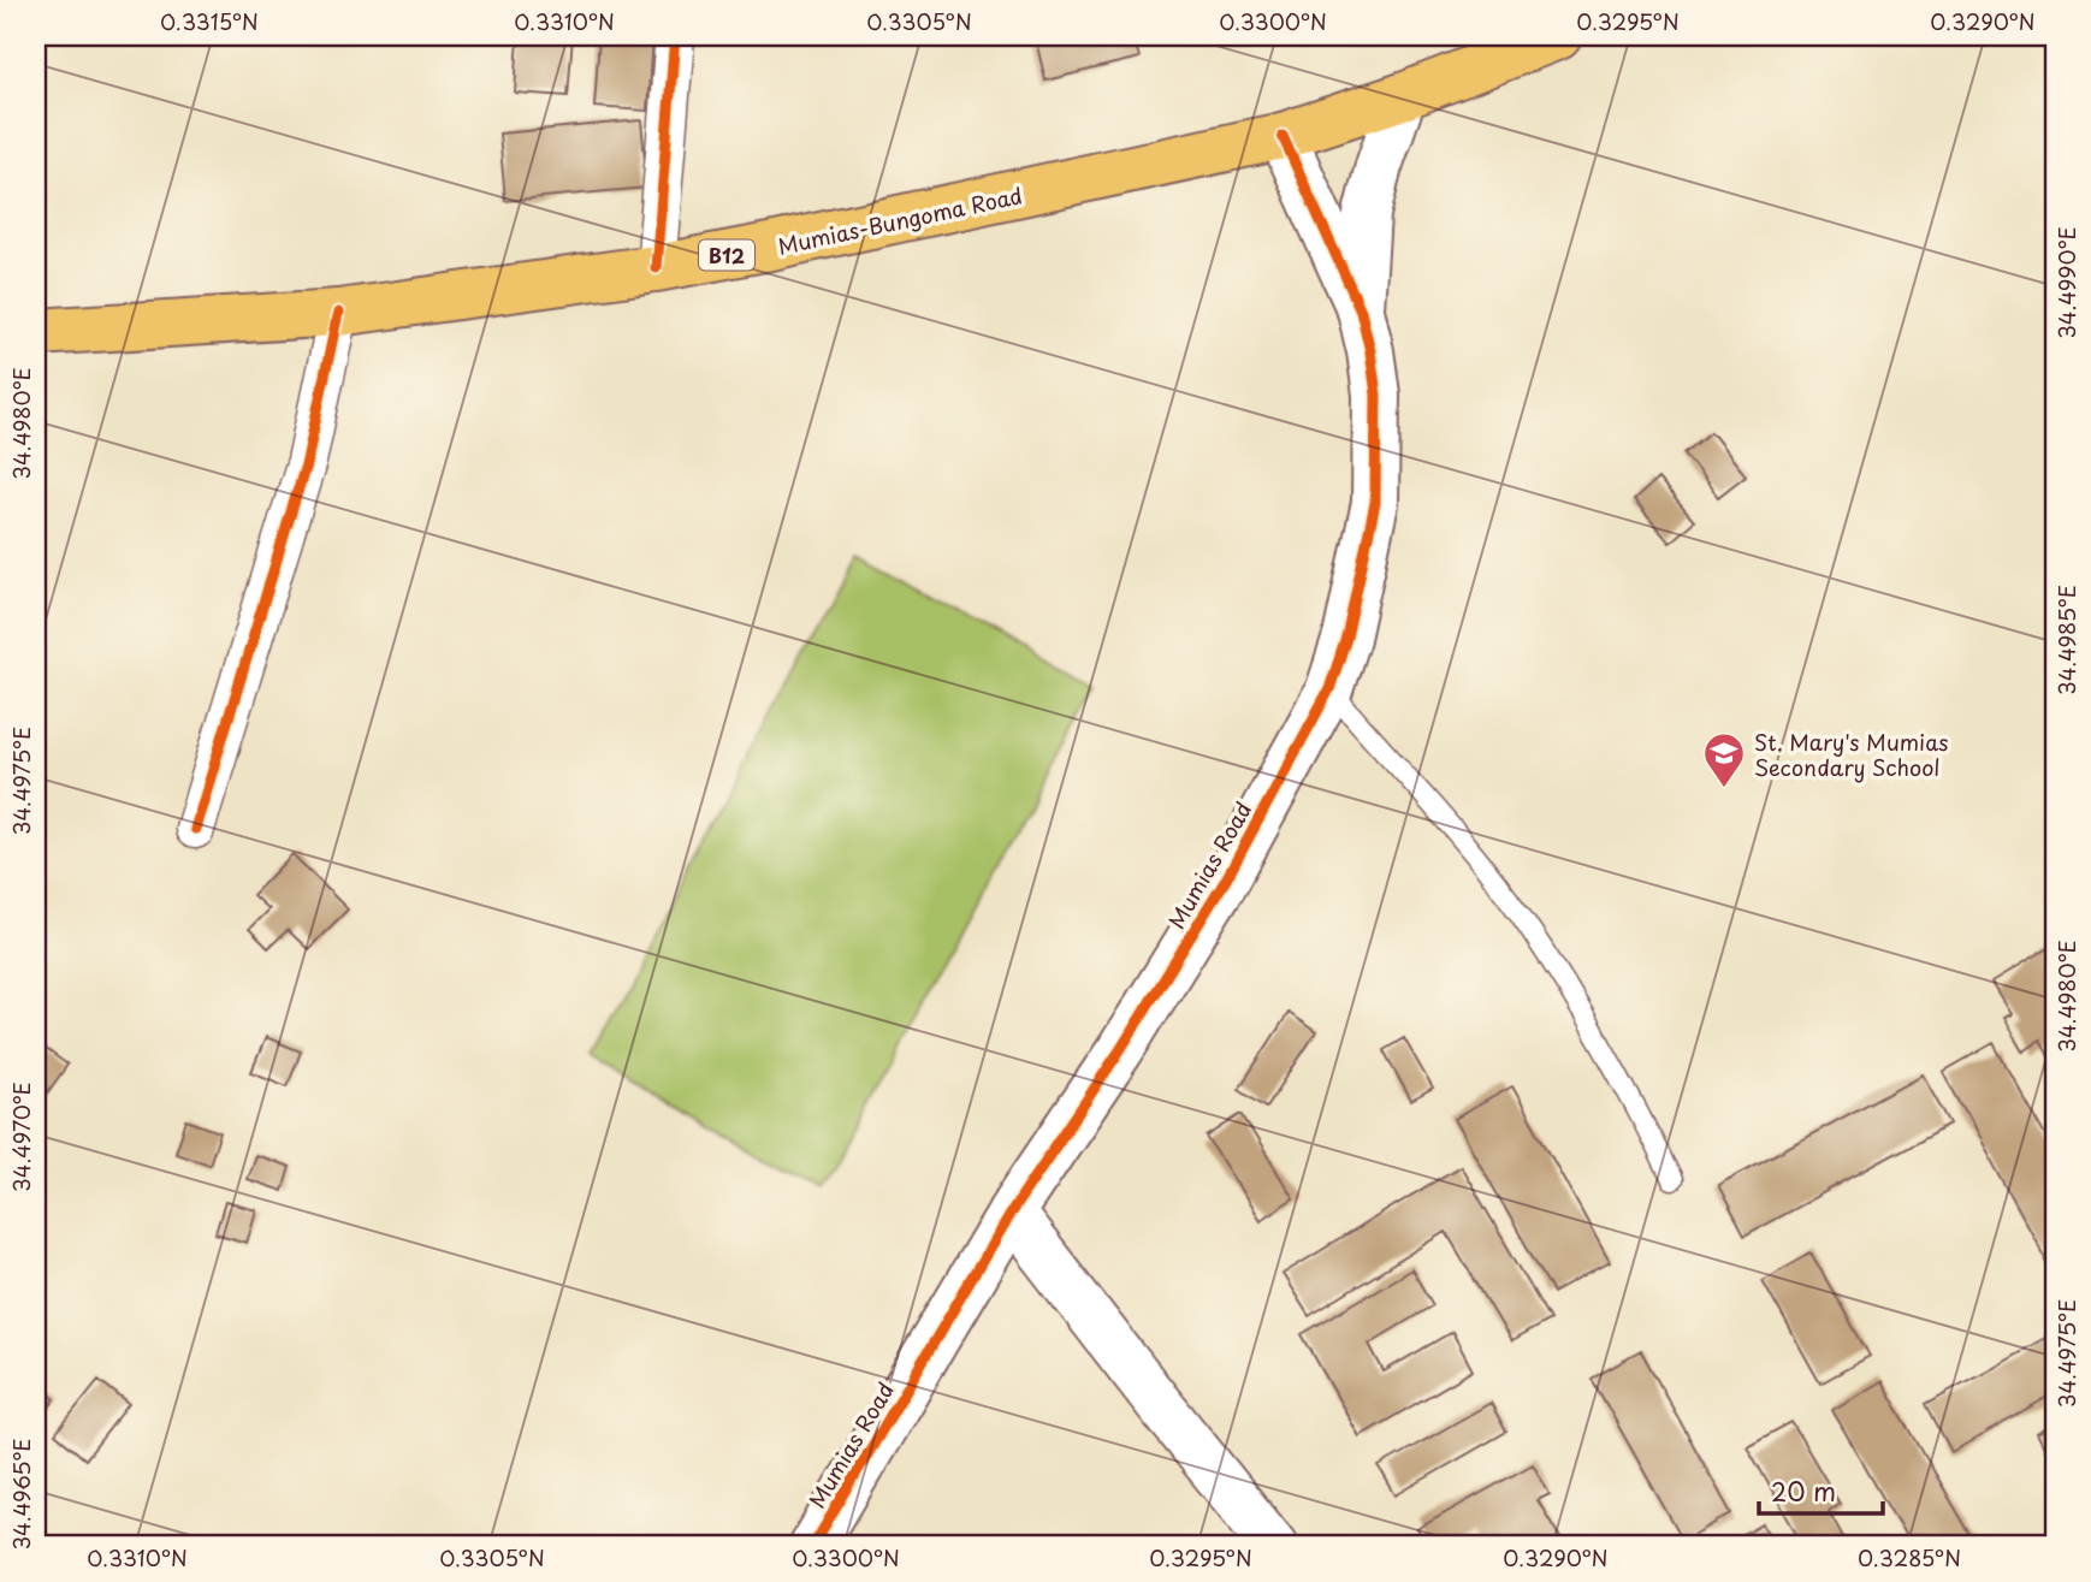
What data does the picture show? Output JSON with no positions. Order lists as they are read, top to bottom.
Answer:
{
  "streets": {
    "highway": ["Mumias-Bungoma Road", "B12"],
    "street": ["Mumias Road"]
  },
  "crossings": [
    ["Mumias-Bungoma Road", "B12"],
    ["Mumias-Bungoma Road", "Mumias Road"],
    ["B12", "Mumias Road"]
  ],
  "places": {
    "school or university": ["St. Mary's Mumias Secondary School"]
  },
  "scale_bar": "20 m",
  "coordinates": [
    "0.3315°N",
    "0.3310°N",
    "0.3305°N",
    "0.3300°N",
    "0.3295°N",
    "0.3290°N",
    "34.4990°E",
    "34.4980°E",
    "34.4985°E",
    "34.4975°E",
    "34.4970°E",
    "34.4965°E",
    "0.3285°N"
  ]
}
